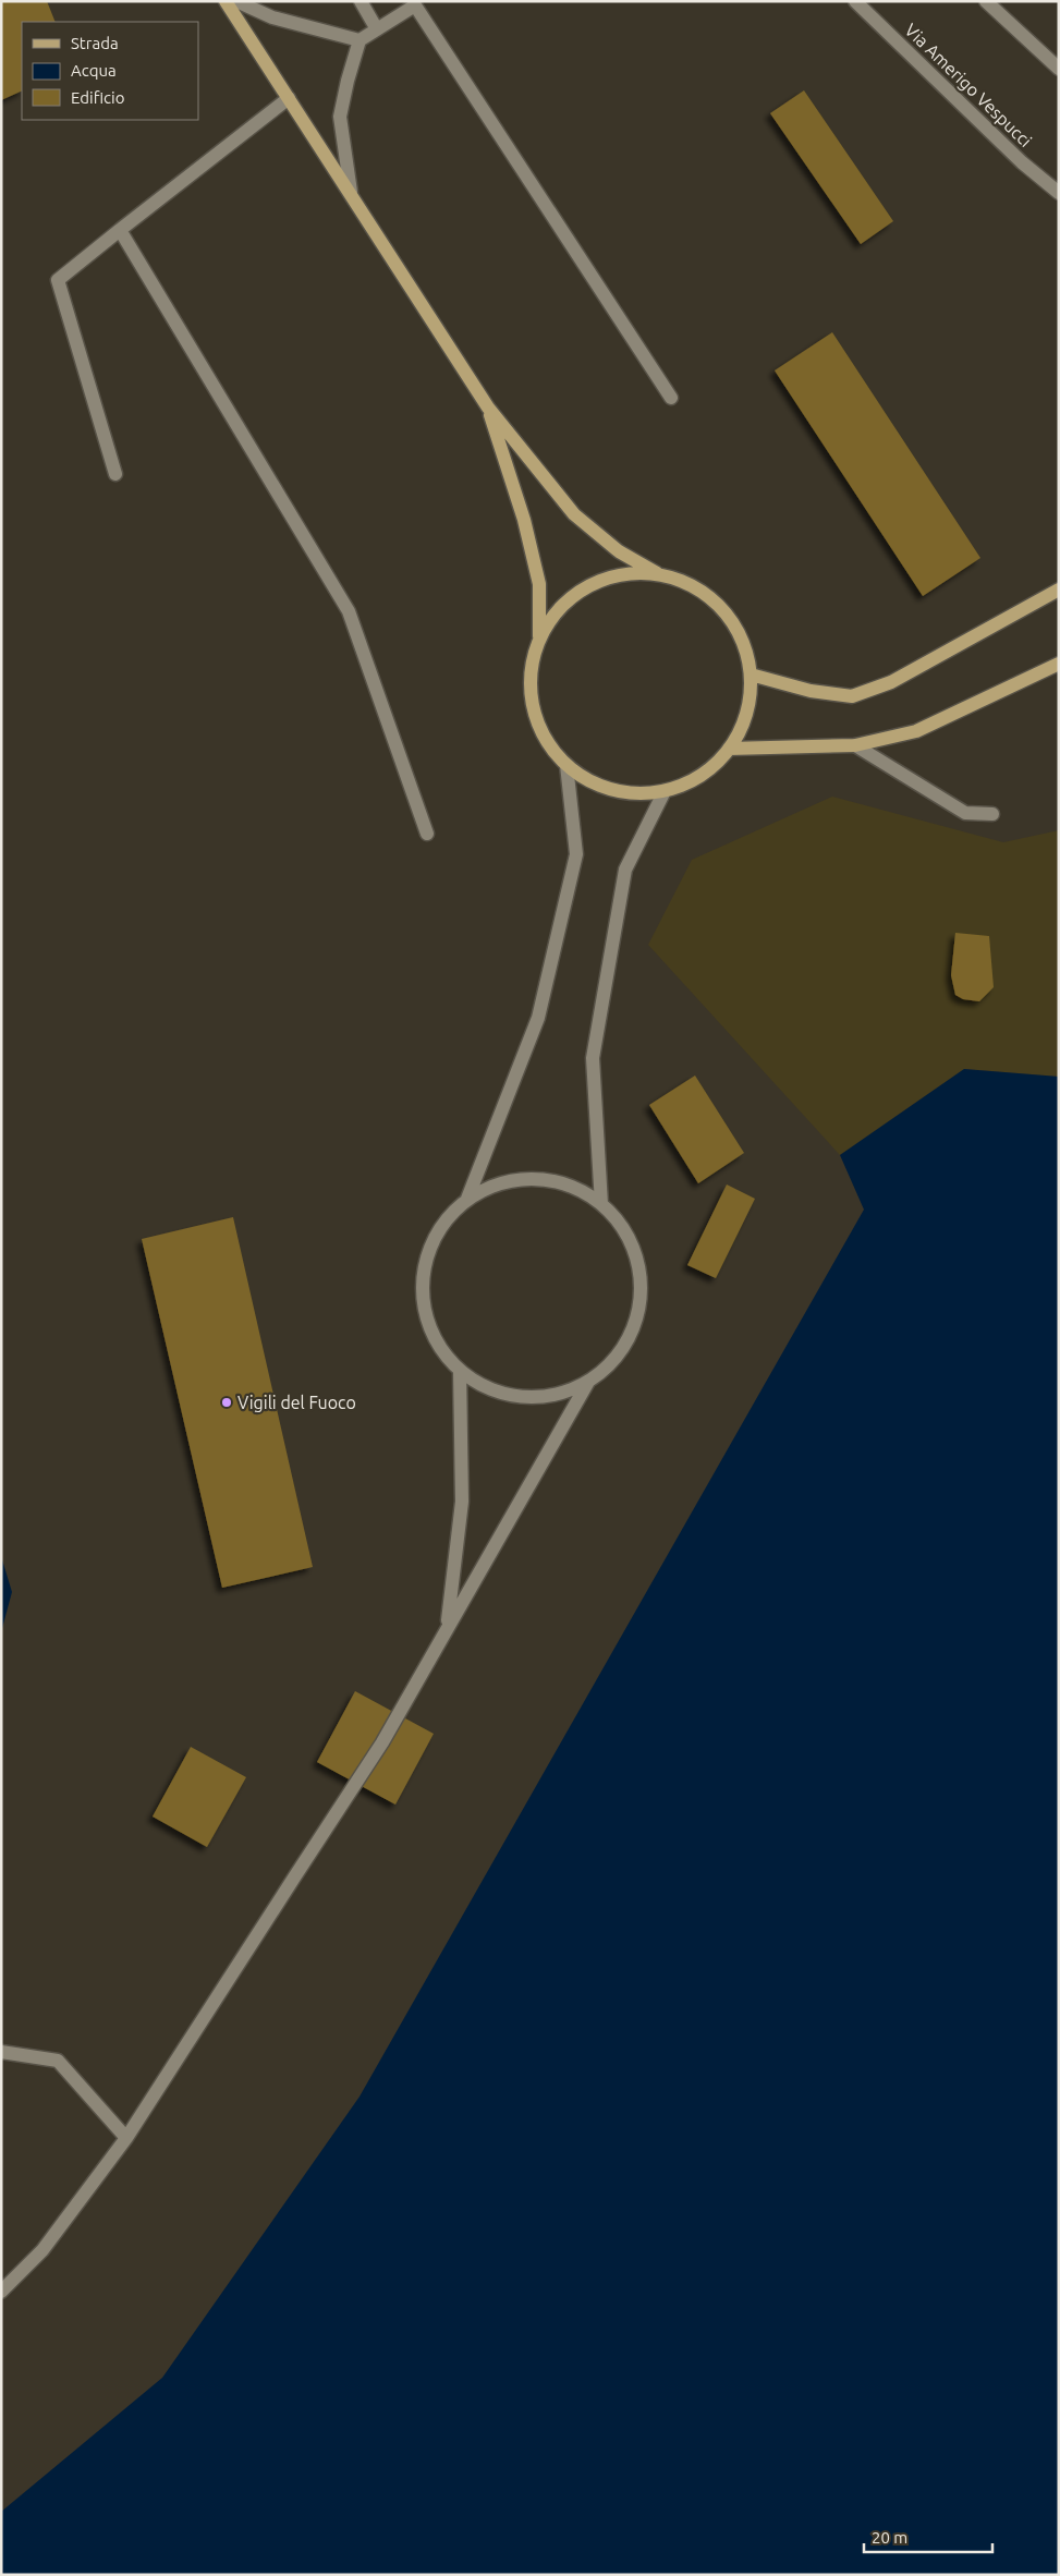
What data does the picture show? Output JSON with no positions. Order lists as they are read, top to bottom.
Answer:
{
  "streets": {
    "street": ["Via Amerigo Vespucci"]
  },
  "places": ["Vigili del Fuoco"],
  "legend": ["Strada", "Acqua", "Edificio"],
  "scale_bar": "20 m"
}
